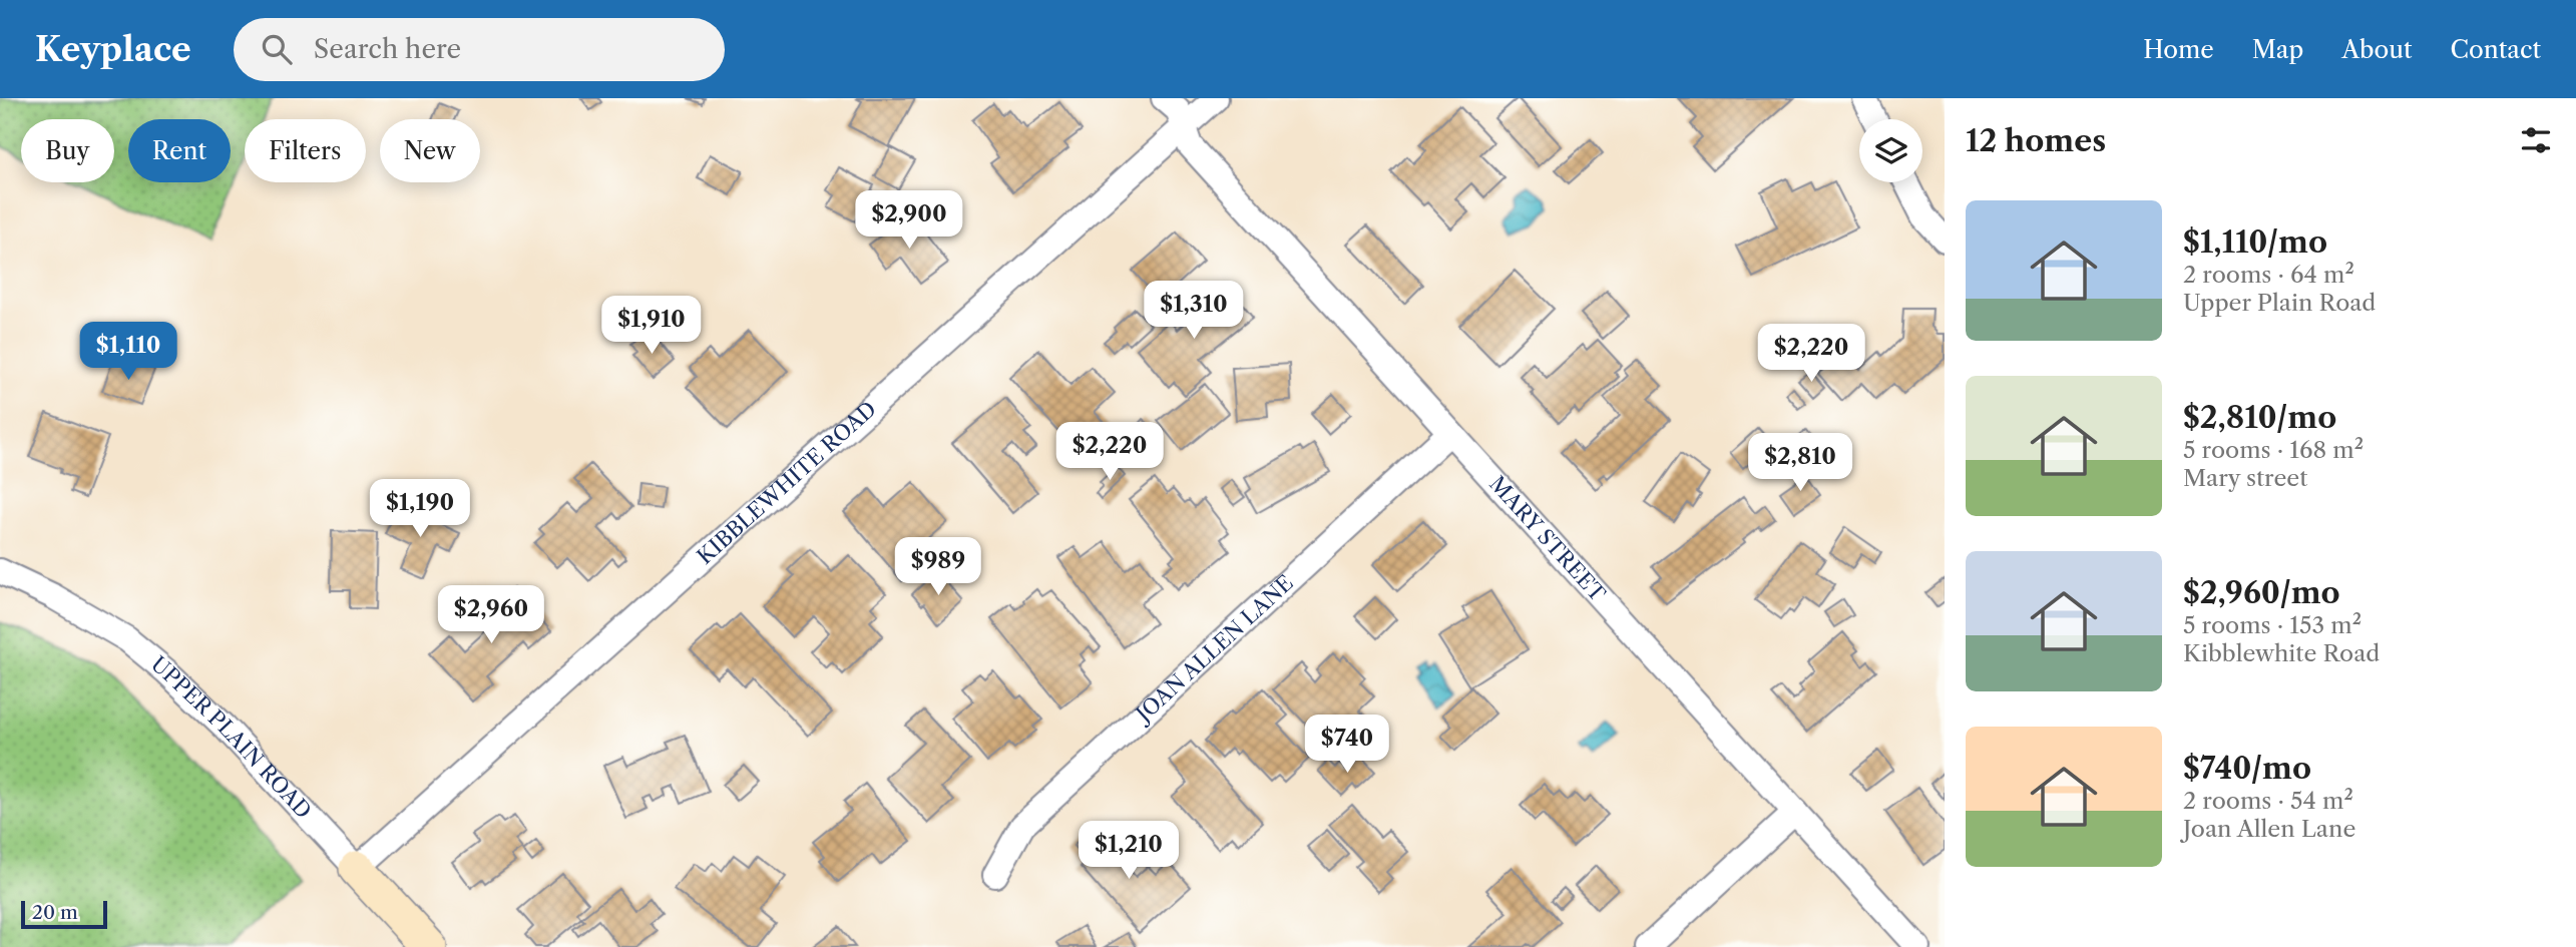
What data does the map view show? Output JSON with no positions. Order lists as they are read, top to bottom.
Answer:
{
  "streets": {
    "street": [
      "KIBBLEWHITE ROAD",
      "MARY STREET",
      "JOAN ALLEN LANE",
      "UPPER PLAIN ROAD"
    ]
  },
  "crossings": [
    ["KIBBLEWHITE ROAD", "MARY STREET"],
    ["KIBBLEWHITE ROAD", "UPPER PLAIN ROAD"],
    ["MARY STREET", "JOAN ALLEN LANE"]
  ],
  "scale_bar": "20 m",
  "page": {
    "header": "Keyplace",
    "search": "Search here",
    "nav": [
      "Home",
      "Map",
      "About",
      "Contact"
    ],
    "heading": "12 homes",
    "chip": [
      "Buy",
      "Rent",
      "Filters",
      "New"
    ],
    "list": [
      {
        "name": "$1,110/mo",
        "note": "2 rooms · 64 m² · Upper Plain Road"
      },
      {
        "name": "$2,810/mo",
        "note": "5 rooms · 168 m² · Mary street"
      },
      {
        "name": "$2,960/mo",
        "note": "5 rooms · 153 m² · Kibblewhite Road"
      },
      {
        "name": "$740/mo",
        "note": "2 rooms · 54 m² · Joan Allen Lane"
      }
    ],
    "price": [
      "$2,900",
      "$1,310",
      "$1,910",
      "$1,110",
      "$2,220",
      "$2,220",
      "$2,810",
      "$1,190",
      "$989",
      "$2,960",
      "$740",
      "$1,210"
    ],
    "scale": "20 m"
  }
}
